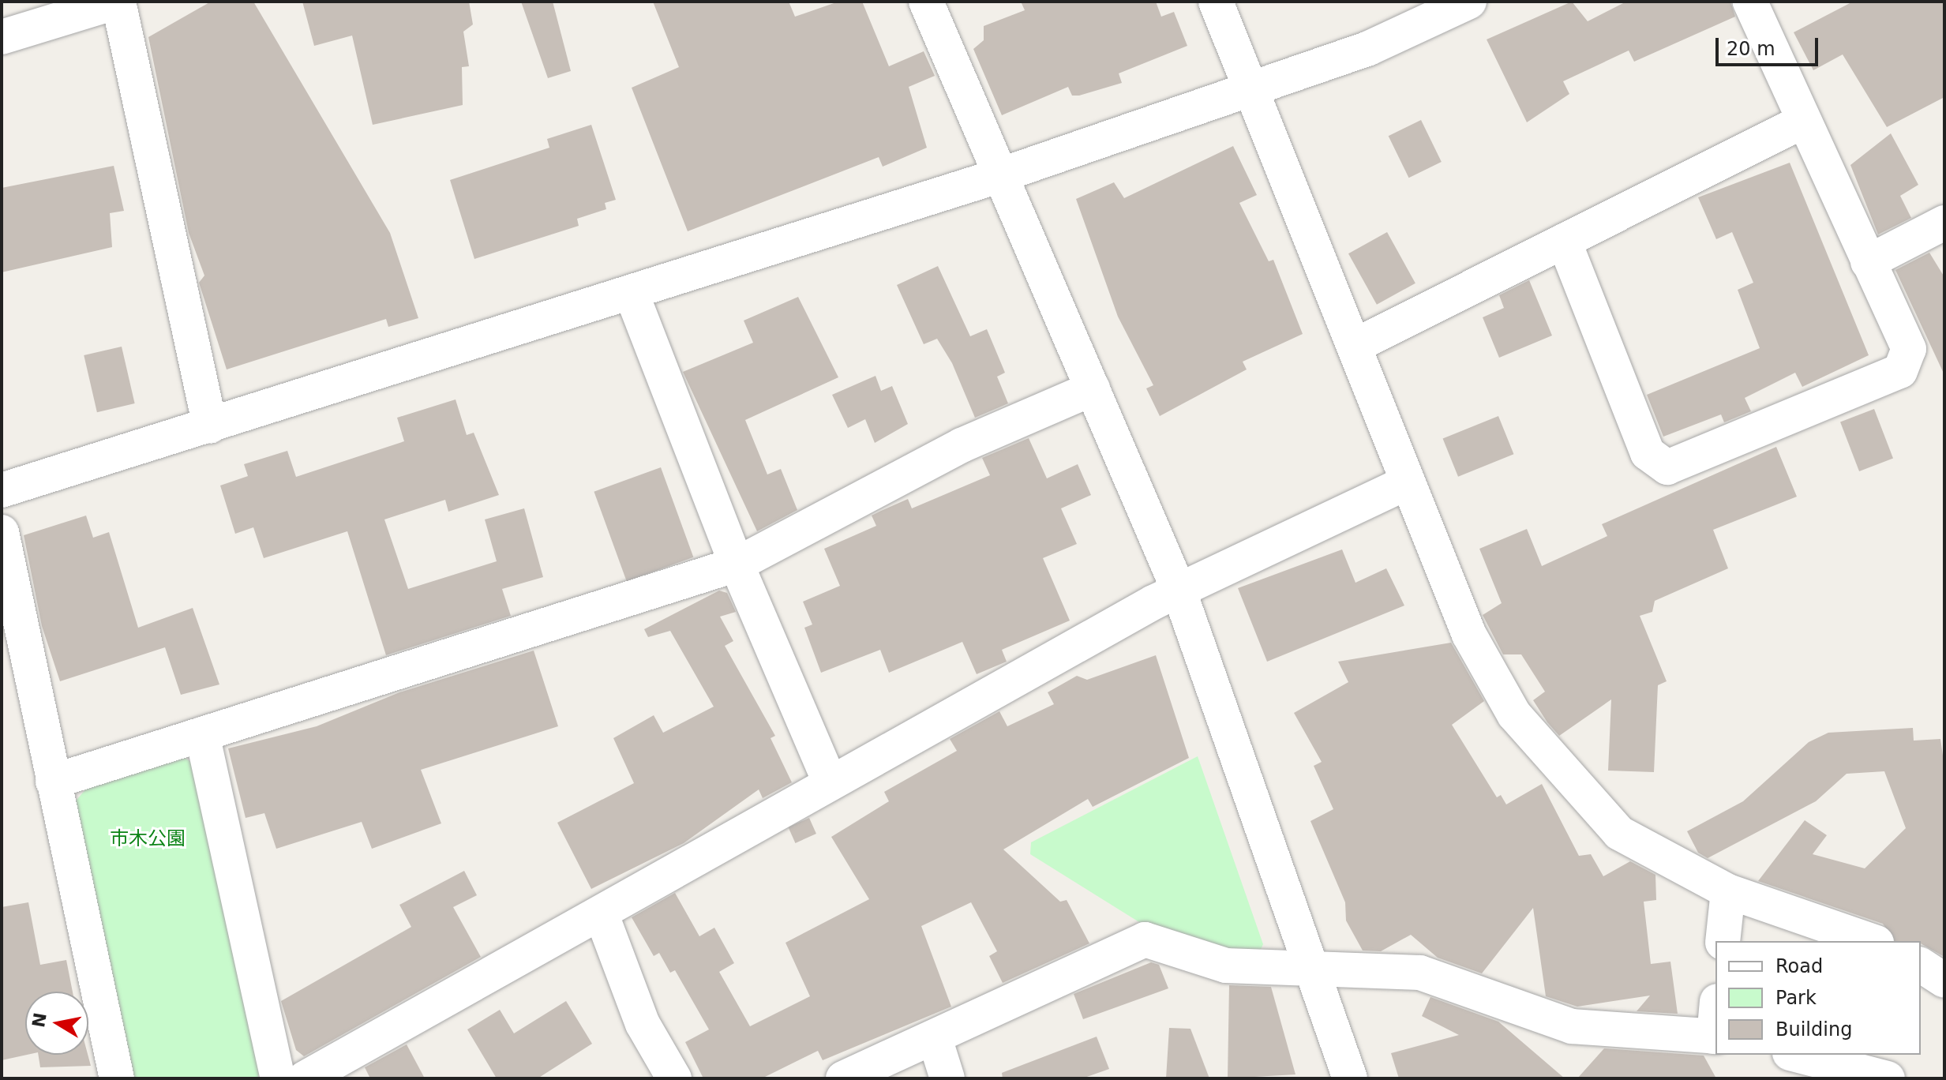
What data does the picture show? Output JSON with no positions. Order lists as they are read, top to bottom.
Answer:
{
  "parks": ["市木公園"],
  "legend": ["Road", "Park", "Building"],
  "scale_bar": "20 m",
  "north": "left"
}
